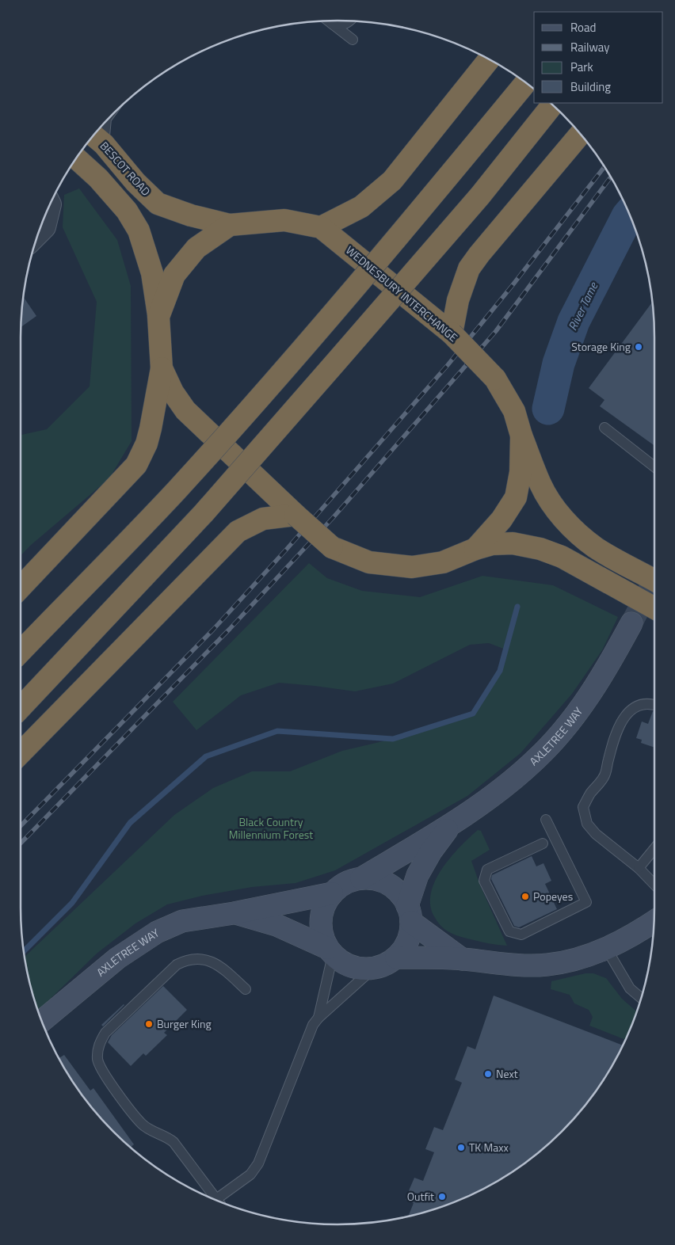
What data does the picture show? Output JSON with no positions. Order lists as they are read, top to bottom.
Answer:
{
  "streets": {
    "highway": ["BESCOT ROAD", "WEDNESBURY INTERCHANGE"],
    "street": ["AXLETREE WAY"]
  },
  "crossings": [
    ["BESCOT ROAD", "WEDNESBURY INTERCHANGE"]
  ],
  "water": ["River Tame"],
  "parks": ["Black Country Millennium Forest"],
  "places": [
    "Storage King",
    "Popeyes",
    "Burger King",
    "Next",
    "TK Maxx",
    "Outfit"
  ],
  "legend": [
    "Road",
    "Railway",
    "Park",
    "Building"
  ]
}
